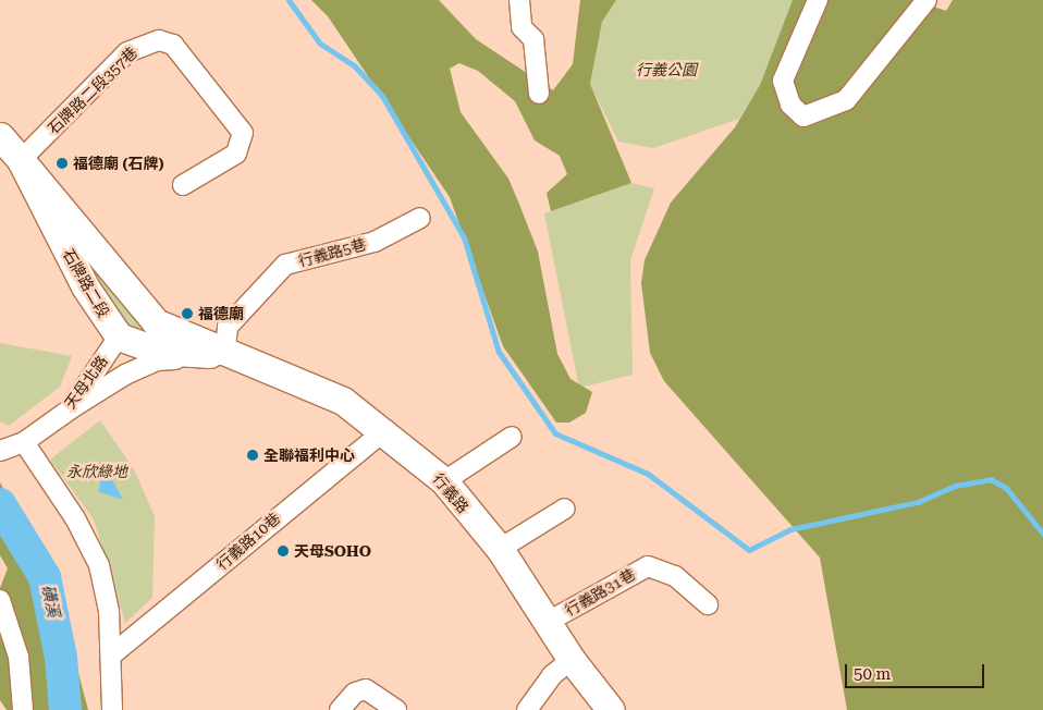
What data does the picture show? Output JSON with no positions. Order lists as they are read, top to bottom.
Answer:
{
  "streets": {
    "street": [
      "石牌路二段357巷",
      "行義路5巷",
      "石牌路二段",
      "天母北路",
      "行義路",
      "行義路10巷",
      "行義路31巷"
    ]
  },
  "crossings": [
    ["石牌路二段357巷", "石牌路二段"],
    ["行義路5巷", "行義路"],
    ["石牌路二段", "天母北路"],
    ["行義路", "行義路10巷"],
    ["行義路", "行義路31巷"]
  ],
  "water": ["磺溪"],
  "parks": ["行義公園", "永欣綠地"],
  "places": [
    "福德廟 (石牌)",
    "福德廟",
    "全聯福利中心",
    "天母SOHO"
  ],
  "scale_bar": "50 m"
}
